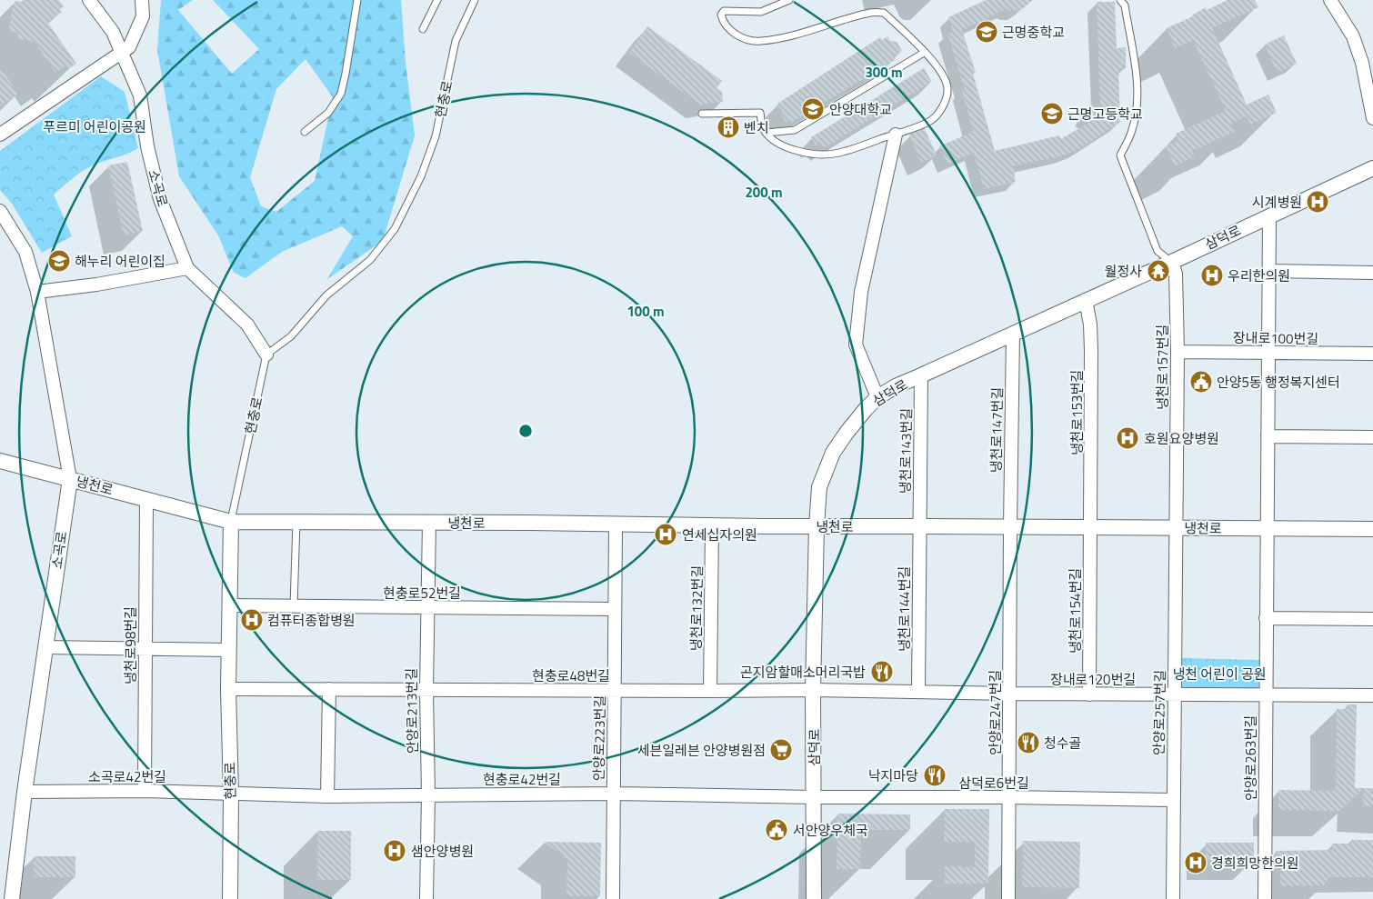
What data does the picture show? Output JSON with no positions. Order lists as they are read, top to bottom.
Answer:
{
  "streets": {
    "street": [
      "현충로",
      "소곡로",
      "삼덕로",
      "장내로100번길",
      "냉천로157번길",
      "냉천로153번길",
      "냉천로147번길",
      "냉천로143번길",
      "냉천로",
      "현충로52번길",
      "냉천로132번길",
      "냉천로144번길",
      "냉천로154번길",
      "냉천로98번길",
      "현충로48번길",
      "장내로120번길",
      "안양로213번길",
      "안양로247번길",
      "안양로257번길",
      "안양로223번길",
      "안양로263번길",
      "소곡로42번길",
      "현충로42번길",
      "삼덕로6번길"
    ]
  },
  "crossings": [
    ["현충로", "소곡로"],
    ["현충로", "냉천로"],
    ["현충로", "현충로52번길"],
    ["현충로", "현충로48번길"],
    ["현충로", "소곡로42번길"],
    ["현충로", "현충로42번길"],
    ["소곡로", "냉천로"],
    ["소곡로", "소곡로42번길"],
    ["삼덕로", "냉천로157번길"],
    ["삼덕로", "냉천로153번길"],
    ["삼덕로", "냉천로147번길"],
    ["삼덕로", "냉천로143번길"],
    ["삼덕로", "냉천로"],
    ["삼덕로", "현충로48번길"],
    ["삼덕로", "장내로120번길"],
    ["삼덕로", "안양로263번길"],
    ["삼덕로", "현충로42번길"],
    ["삼덕로", "삼덕로6번길"],
    ["장내로100번길", "냉천로157번길"],
    ["장내로100번길", "안양로263번길"],
    ["냉천로157번길", "냉천로"],
    ["냉천로157번길", "안양로257번길"],
    ["냉천로153번길", "냉천로"],
    ["냉천로153번길", "냉천로154번길"],
    ["냉천로147번길", "냉천로"],
    ["냉천로147번길", "안양로247번길"],
    ["냉천로143번길", "냉천로"],
    ["냉천로143번길", "냉천로144번길"],
    ["냉천로", "냉천로132번길"],
    ["냉천로", "냉천로144번길"],
    ["냉천로", "냉천로154번길"],
    ["냉천로", "냉천로98번길"],
    ["냉천로", "안양로213번길"],
    ["냉천로", "안양로247번길"],
    ["냉천로", "안양로257번길"],
    ["냉천로", "안양로223번길"],
    ["냉천로", "안양로263번길"],
    ["현충로52번길", "안양로213번길"],
    ["현충로52번길", "안양로223번길"],
    ["냉천로132번길", "현충로48번길"],
    ["냉천로144번길", "장내로120번길"],
    ["냉천로154번길", "장내로120번길"],
    ["냉천로98번길", "소곡로42번길"],
    ["현충로48번길", "장내로120번길"],
    ["현충로48번길", "안양로213번길"],
    ["현충로48번길", "안양로223번길"],
    ["장내로120번길", "안양로247번길"],
    ["장내로120번길", "안양로257번길"],
    ["장내로120번길", "안양로263번길"],
    ["안양로213번길", "현충로42번길"],
    ["안양로247번길", "삼덕로6번길"],
    ["안양로257번길", "삼덕로6번길"],
    ["안양로223번길", "현충로42번길"],
    ["소곡로42번길", "현충로42번길"],
    ["현충로42번길", "삼덕로6번길"]
  ],
  "parks": ["푸르미 어린이공원", "냉천 어린이 공원"],
  "places": {
    "school or university": [
      "근명중학교",
      "안양대학교",
      "근명고등학교",
      "해누리 어린이집"
    ],
    "building": ["벤치"],
    "hospital": [
      "시계병원",
      "우리한의원",
      "호원요양병원",
      "연세십자의원",
      "컴퓨터종합병원",
      "샘안양병원",
      "경희희망한의원"
    ],
    "temple": ["월정사"],
    "public building": ["안양5동 행정복지센터", "서안양우체국"],
    "restaurant": ["곤지암할매소머리국밥", "청수골", "낙지마당"],
    "supermarket": ["세븐일레븐 안양병원점"]
  },
  "rings": ["300 m", "200 m", "100 m"]
}
